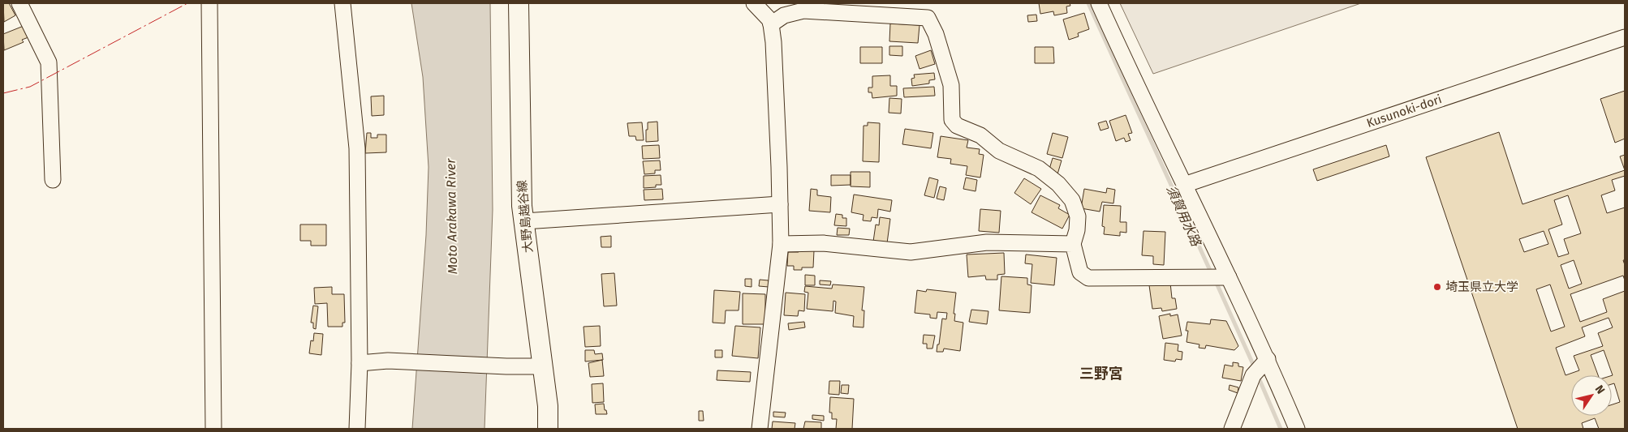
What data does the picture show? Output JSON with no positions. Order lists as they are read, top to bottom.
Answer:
{
  "streets": {
    "main road": ["大野島越谷線"],
    "street": ["Kusunoki-dori"]
  },
  "districts": ["三野宮"],
  "water": ["須賀用水路", "Moto Arakawa River"],
  "places": ["埼玉県立大学"],
  "north": "top right"
}
